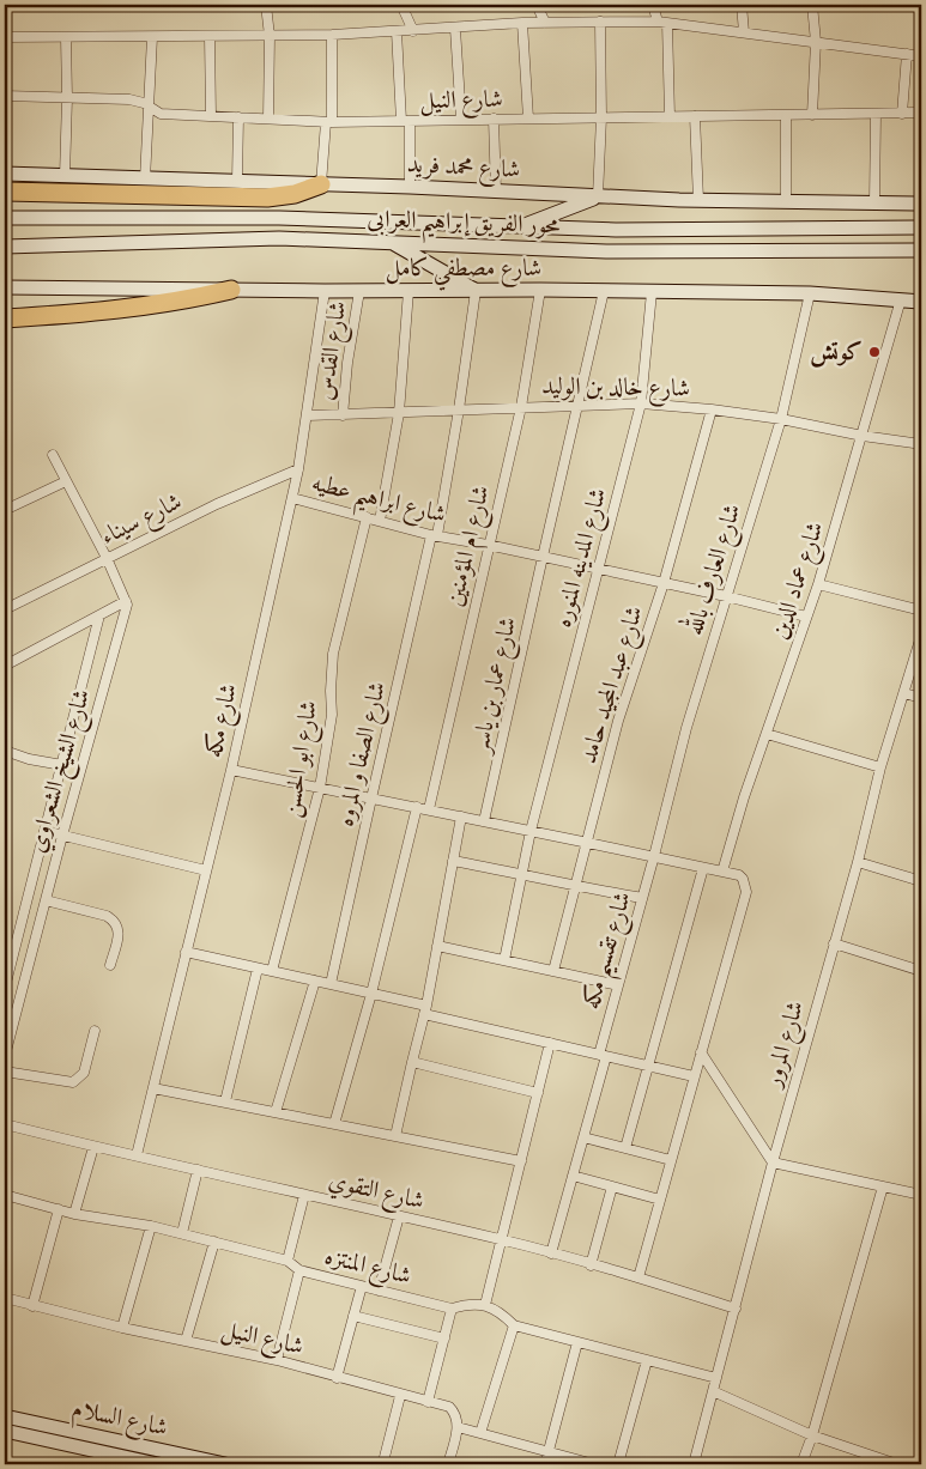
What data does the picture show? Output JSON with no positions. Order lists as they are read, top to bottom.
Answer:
{
  "streets": {
    "street": [
      "شارع النيل",
      "شارع محمد فريد",
      "محور الفريق إبراهيم العرابى",
      "شارع مصطفي كامل",
      "شارع القدس",
      "شارع خالد بن الوليد",
      "شارع ابراهيم عطيه",
      "شارع سيناء",
      "شارع ام المؤمنين",
      "شارع المدينه المنوره",
      "شارع العارف بالله",
      "شارع عماد الدين",
      "شارع عمار بن ياسر",
      "شارع عبد المجيد حامد",
      "شارع مكه",
      "شارع الصفا و المروه",
      "شارع ابو الحسن",
      "شارع الشيخ الشعراوي",
      "شارع تقسيم مكه",
      "شارع المرور",
      "شارع التقوي",
      "شارع المنتزه",
      "شارع السلام"
    ]
  },
  "crossings": [
    ["شارع مصطفي كامل", "شارع القدس"],
    ["شارع مصطفي كامل", "شارع ام المؤمنين"],
    ["شارع مصطفي كامل", "شارع المدينه المنوره"],
    ["شارع مصطفي كامل", "شارع العارف بالله"],
    ["شارع مصطفي كامل", "شارع عماد الدين"],
    ["شارع مصطفي كامل", "شارع عمار بن ياسر"],
    ["شارع مصطفي كامل", "شارع مكه"],
    ["شارع مصطفي كامل", "شارع الصفا و المروه"],
    ["شارع القدس", "شارع خالد بن الوليد"],
    ["شارع خالد بن الوليد", "شارع ام المؤمنين"],
    ["شارع خالد بن الوليد", "شارع المدينه المنوره"],
    ["شارع خالد بن الوليد", "شارع العارف بالله"],
    ["شارع خالد بن الوليد", "شارع عماد الدين"],
    ["شارع خالد بن الوليد", "شارع عمار بن ياسر"],
    ["شارع خالد بن الوليد", "شارع عبد المجيد حامد"],
    ["شارع خالد بن الوليد", "شارع مكه"],
    ["شارع خالد بن الوليد", "شارع الصفا و المروه"],
    ["شارع ابراهيم عطيه", "شارع ام المؤمنين"],
    ["شارع ابراهيم عطيه", "شارع المدينه المنوره"],
    ["شارع ابراهيم عطيه", "شارع العارف بالله"],
    ["شارع ابراهيم عطيه", "شارع عماد الدين"],
    ["شارع ابراهيم عطيه", "شارع عمار بن ياسر"],
    ["شارع ابراهيم عطيه", "شارع عبد المجيد حامد"],
    ["شارع ابراهيم عطيه", "شارع مكه"],
    ["شارع ابراهيم عطيه", "شارع الصفا و المروه"],
    ["شارع ابراهيم عطيه", "شارع ابو الحسن"],
    ["شارع سيناء", "شارع مكه"],
    ["شارع العارف بالله", "شارع تقسيم مكه"],
    ["شارع مكه", "شارع التقوي"],
    ["شارع تقسيم مكه", "شارع التقوي"],
    ["شارع المرور", "شارع التقوي"]
  ],
  "places": ["كوتش"]
}
